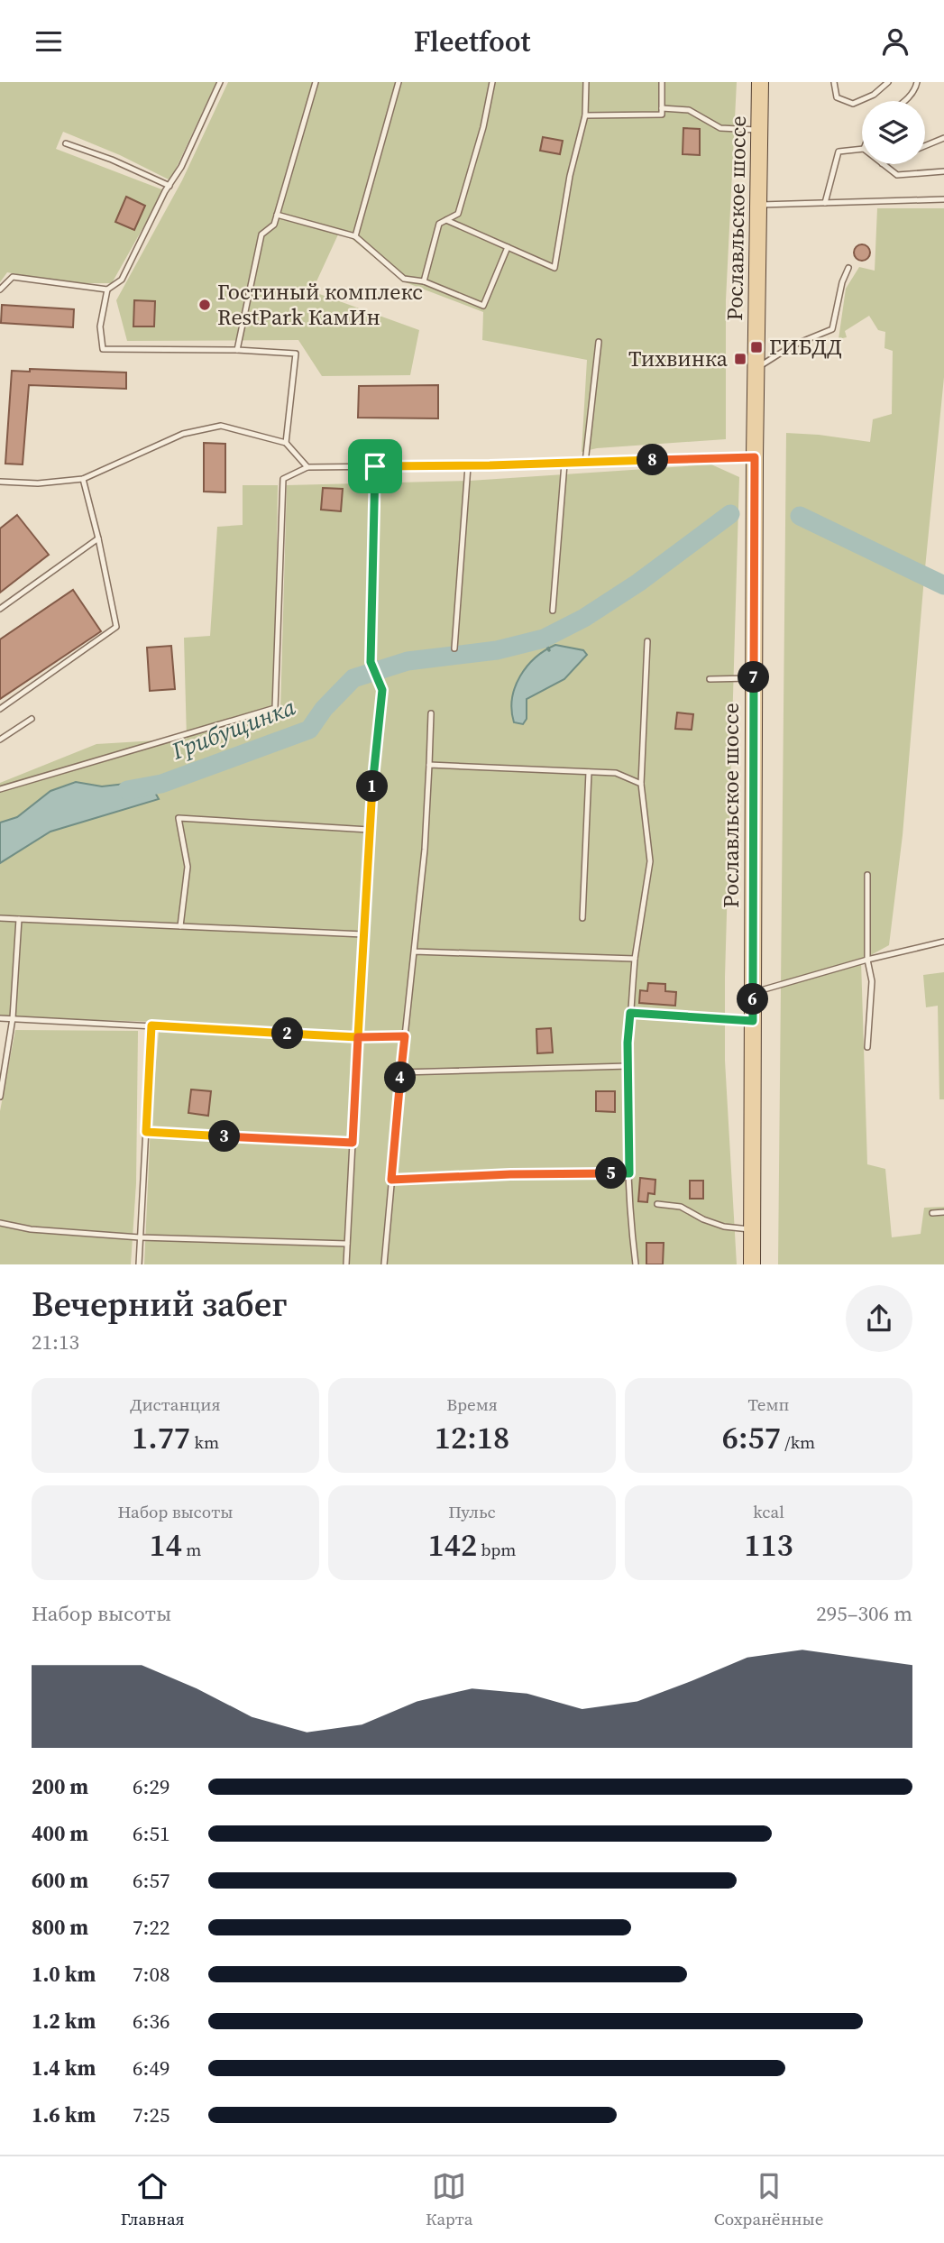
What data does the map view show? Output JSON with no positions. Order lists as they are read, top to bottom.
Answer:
{
  "streets": {
    "main road": ["Рославльское шоссе"]
  },
  "water": ["Грибущинка"],
  "places": {
    "other": ["Гостиный комплекс RestPark КамИн"],
    "transit": ["ГИБДД", "Тихвинка"]
  },
  "page": {
    "header": "Fleetfoot",
    "pins": [
      "8",
      "7",
      "1",
      "6",
      "2",
      "4",
      "3",
      "5"
    ],
    "heading": ["Вечерний забег", "21:13"],
    "stats": [
      ["Дистанция", "1.77 km"],
      ["Время", "12:18"],
      ["Темп", "6:57 /km"],
      ["Набор высоты", "14 m"],
      ["Пульс", "142 bpm"],
      ["kcal", "113"]
    ],
    "chart": ["Набор высоты", "295–306 m"],
    "list": [
      {
        "name": "200 m",
        "note": "6:29"
      },
      {
        "name": "400 m",
        "note": "6:51"
      },
      {
        "name": "600 m",
        "note": "6:57"
      },
      {
        "name": "800 m",
        "note": "7:22"
      },
      {
        "name": "1.0 km",
        "note": "7:08"
      },
      {
        "name": "1.2 km",
        "note": "6:36"
      },
      {
        "name": "1.4 km",
        "note": "6:49"
      },
      {
        "name": "1.6 km",
        "note": "7:25"
      }
    ],
    "tabs": ["Главная", "Карта", "Сохранённые"]
  }
}
